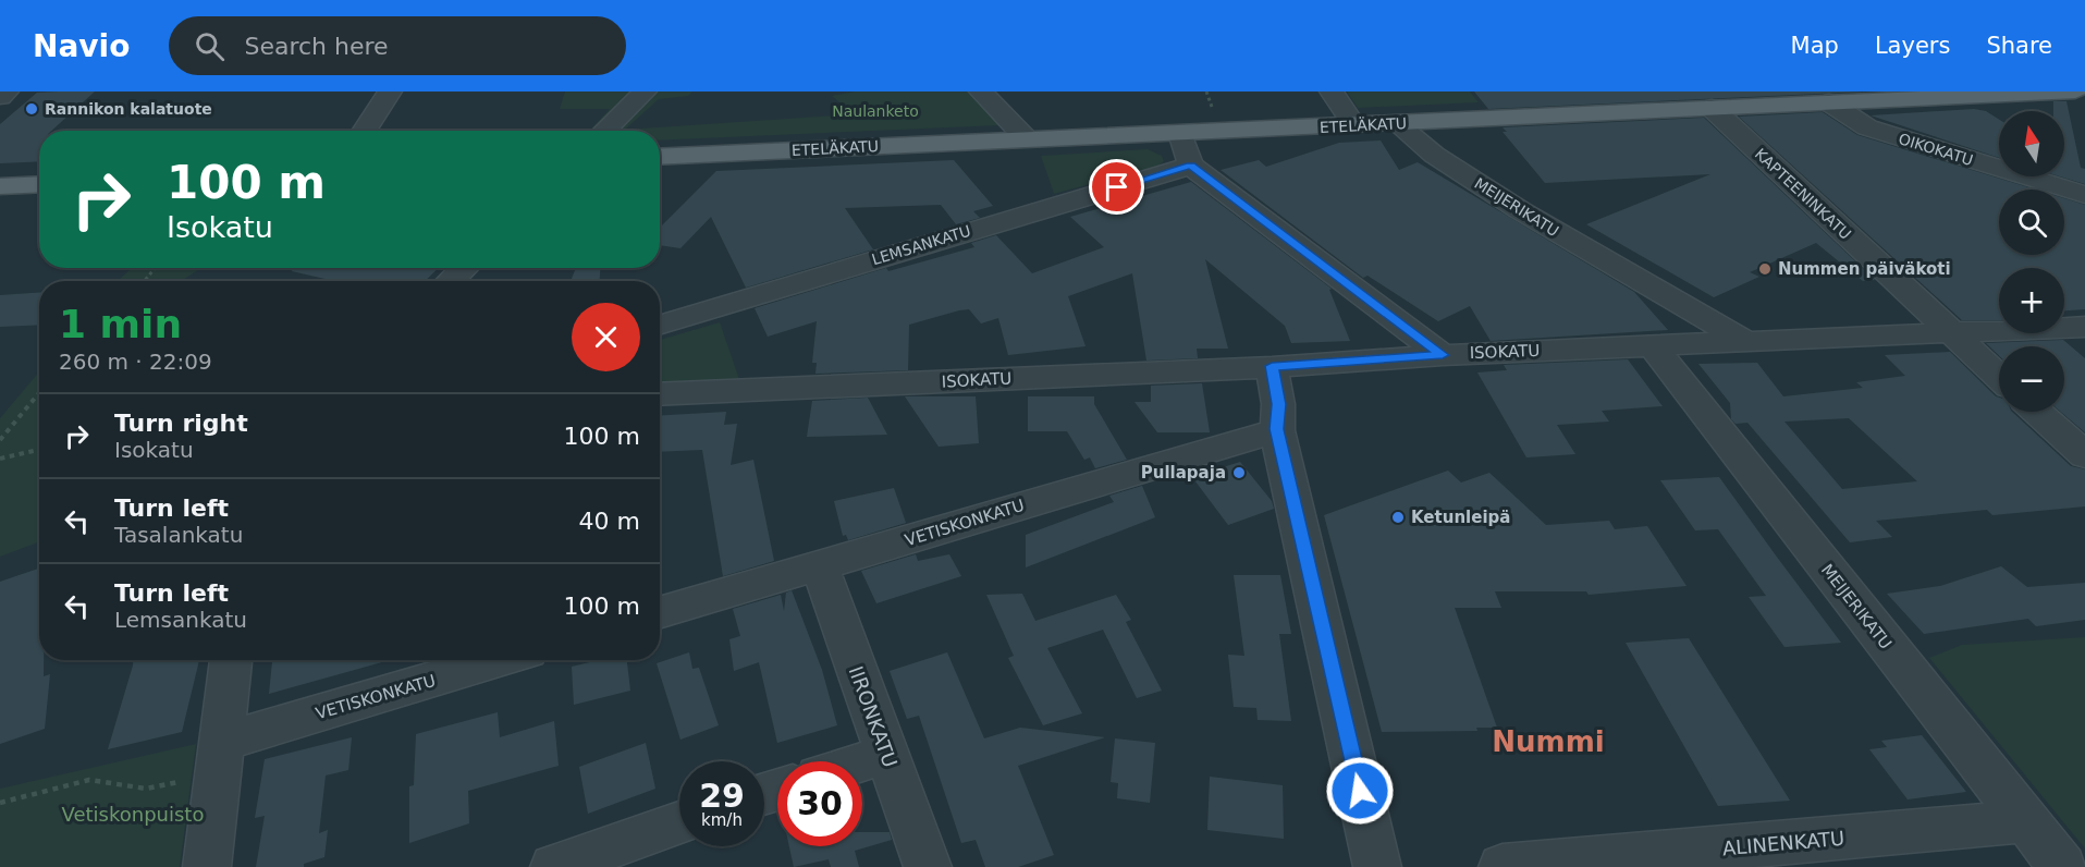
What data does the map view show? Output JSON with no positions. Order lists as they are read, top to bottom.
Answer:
{
  "streets": {
    "main road": ["ETELÄKATU"],
    "street": [
      "OIKOKATU",
      "KAPTEENINKATU",
      "MEIJERIKATU",
      "LEMSANKATU",
      "ISOKATU",
      "VETISKONKATU",
      "IIRONKATU",
      "ALINENKATU"
    ]
  },
  "crossings": [
    ["ETELÄKATU", "OIKOKATU"],
    ["ETELÄKATU", "KAPTEENINKATU"],
    ["ETELÄKATU", "MEIJERIKATU"],
    ["KAPTEENINKATU", "ISOKATU"],
    ["MEIJERIKATU", "ISOKATU"],
    ["MEIJERIKATU", "ALINENKATU"],
    ["VETISKONKATU", "IIRONKATU"]
  ],
  "districts": ["Nummi"],
  "parks": ["Naulanketo", "Vetiskonpuisto"],
  "places": [
    "Rannikon kalatuote",
    "Nummen päiväkoti",
    "Pullapaja",
    "Ketunleipä"
  ],
  "north": "top",
  "page": {
    "header": "Navio",
    "search": "Search here",
    "nav": ["Map", "Layers", "Share"],
    "map_buttons": ["+", "−"],
    "turn": ["100 m", "Isokatu"],
    "heading": ["1 min", "260 m · 22:09"],
    "list": [
      {
        "name": "Turn right",
        "note": "Isokatu",
        "value": "100 m"
      },
      {
        "name": "Turn left",
        "note": "Tasalankatu",
        "value": "40 m"
      },
      {
        "name": "Turn left",
        "note": "Lemsankatu",
        "value": "100 m"
      }
    ],
    "speed": "29 km/h",
    "limit": "30"
  }
}
